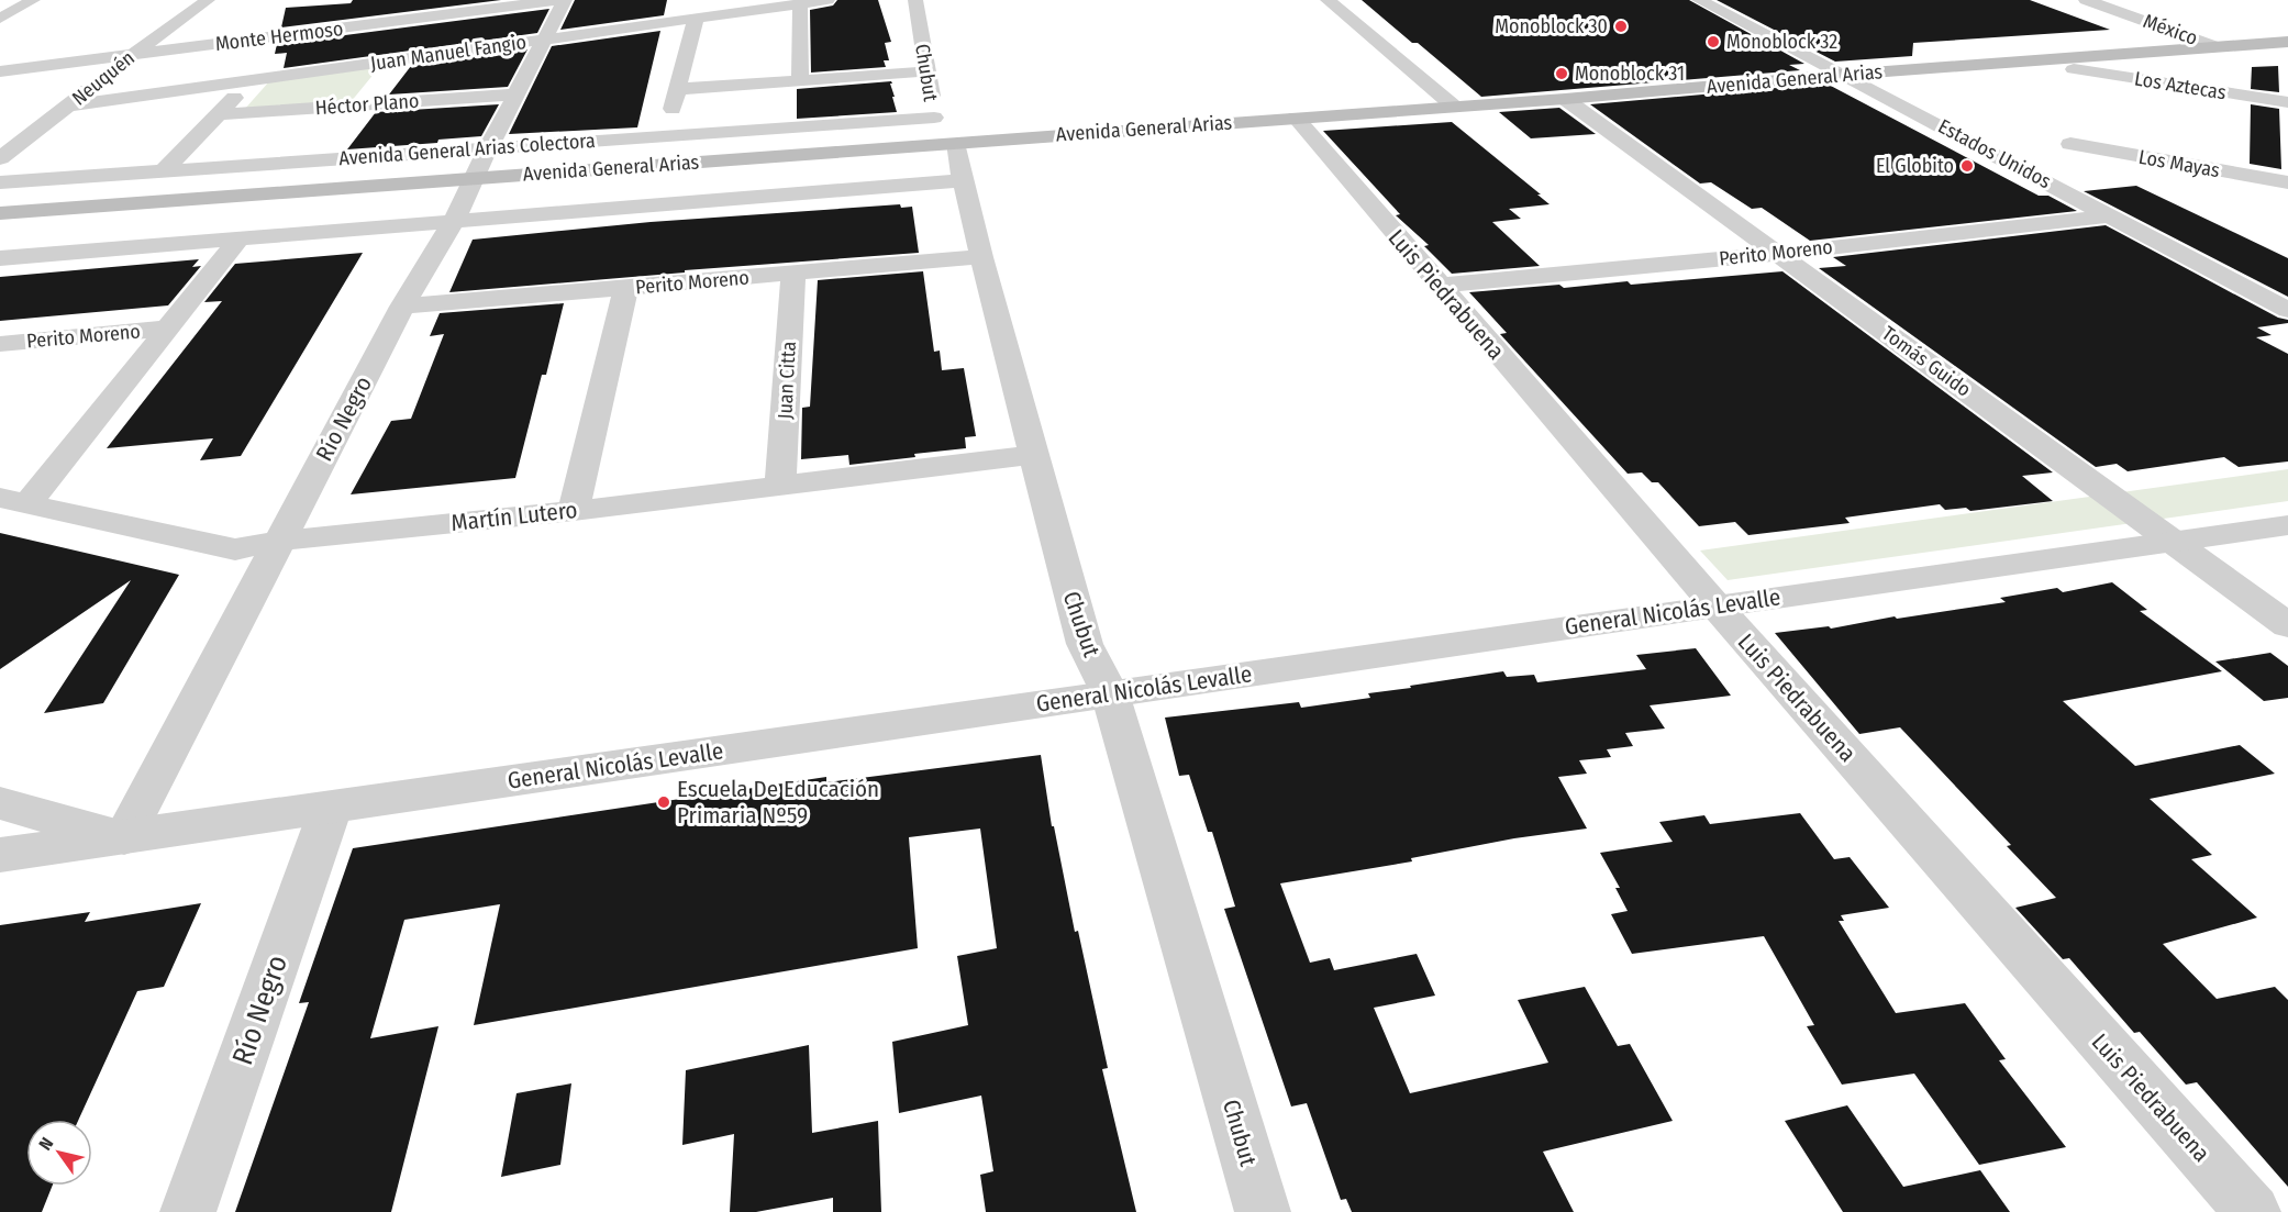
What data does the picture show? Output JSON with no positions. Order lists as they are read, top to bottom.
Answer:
{
  "streets": {
    "main road": ["Avenida General Arias"],
    "street": [
      "México",
      "Monte Hermoso",
      "Juan Manuel Fangio",
      "Chubut",
      "Neuquén",
      "Los Aztecas",
      "Héctor Plano",
      "Avenida General Arias Colectora",
      "Estados Unidos",
      "Los Mayas",
      "Perito Moreno",
      "Luis Piedrabuena",
      "Tomás Guido",
      "Juan Citta",
      "Río Negro",
      "Martín Lutero",
      "General Nicolás Levalle"
    ]
  },
  "crossings": [
    ["México", "Avenida General Arias"],
    ["Monte Hermoso", "Neuquén"],
    ["Juan Manuel Fangio", "Neuquén"],
    ["Juan Manuel Fangio", "Río Negro"],
    ["Chubut", "Avenida General Arias"],
    ["Chubut", "Avenida General Arias Colectora"],
    ["Chubut", "Perito Moreno"],
    ["Chubut", "Martín Lutero"],
    ["Chubut", "General Nicolás Levalle"],
    ["Avenida General Arias", "Estados Unidos"],
    ["Avenida General Arias", "Luis Piedrabuena"],
    ["Avenida General Arias", "Tomás Guido"],
    ["Avenida General Arias", "Río Negro"],
    ["Héctor Plano", "Río Negro"],
    ["Avenida General Arias Colectora", "Río Negro"],
    ["Estados Unidos", "Perito Moreno"],
    ["Perito Moreno", "Luis Piedrabuena"],
    ["Perito Moreno", "Tomás Guido"],
    ["Perito Moreno", "Juan Citta"],
    ["Perito Moreno", "Río Negro"],
    ["Luis Piedrabuena", "General Nicolás Levalle"],
    ["Tomás Guido", "General Nicolás Levalle"],
    ["Juan Citta", "Martín Lutero"],
    ["Río Negro", "Martín Lutero"],
    ["Río Negro", "General Nicolás Levalle"]
  ],
  "places": [
    "Monoblock 30",
    "Monoblock 32",
    "Monoblock 31",
    "El Globito",
    "Escuela De Educación Primaria Nº59"
  ],
  "north": "top left"
}
